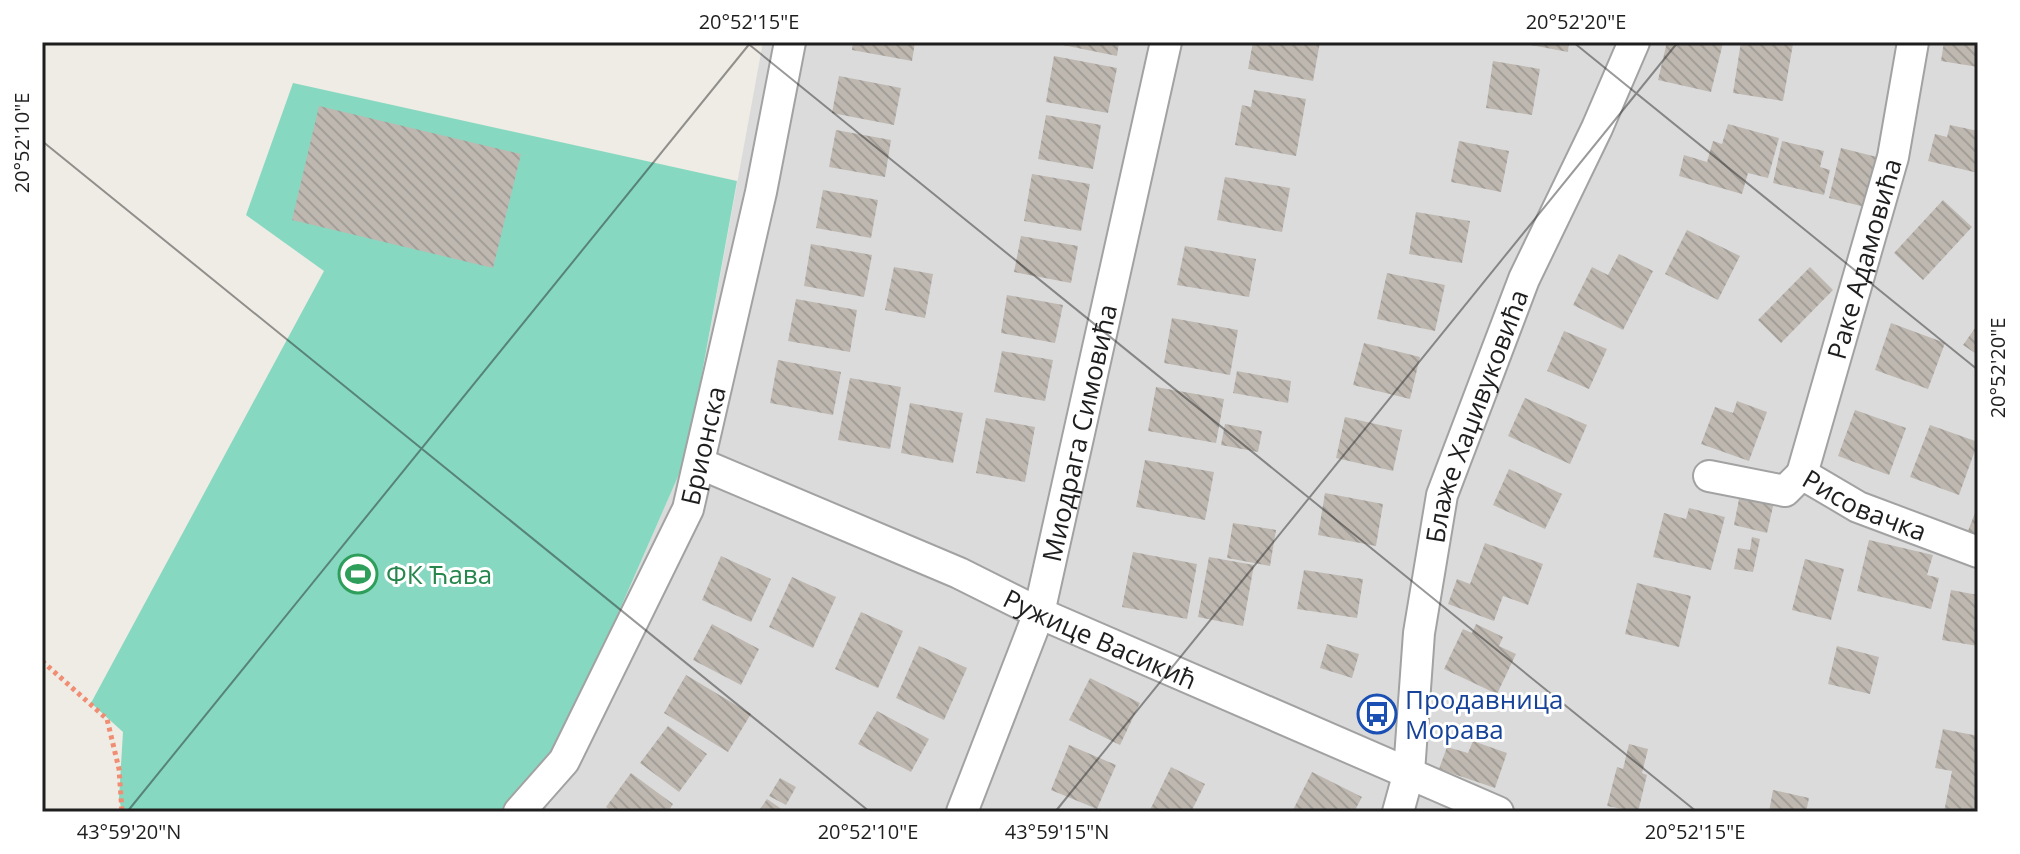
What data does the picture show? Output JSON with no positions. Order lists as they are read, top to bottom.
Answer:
{
  "streets": {
    "street": [
      "Раке Адамовића",
      "Блаже Хаџивуковића",
      "Миодрага Симовића",
      "Брионска",
      "Рисовачка",
      "Ружице Васикић"
    ]
  },
  "crossings": [
    ["Раке Адамовића", "Рисовачка"],
    ["Блаже Хаџивуковића", "Ружице Васикић"],
    ["Миодрага Симовића", "Ружице Васикић"],
    ["Брионска", "Ружице Васикић"]
  ],
  "places": {
    "sports": ["ФК Ћава"],
    "bus stop": ["Продавница Морава"]
  },
  "coordinates": [
    "20°52'15\"E",
    "20°52'20\"E",
    "20°52'10\"E",
    "43°59'20\"N",
    "43°59'15\"N"
  ]
}
